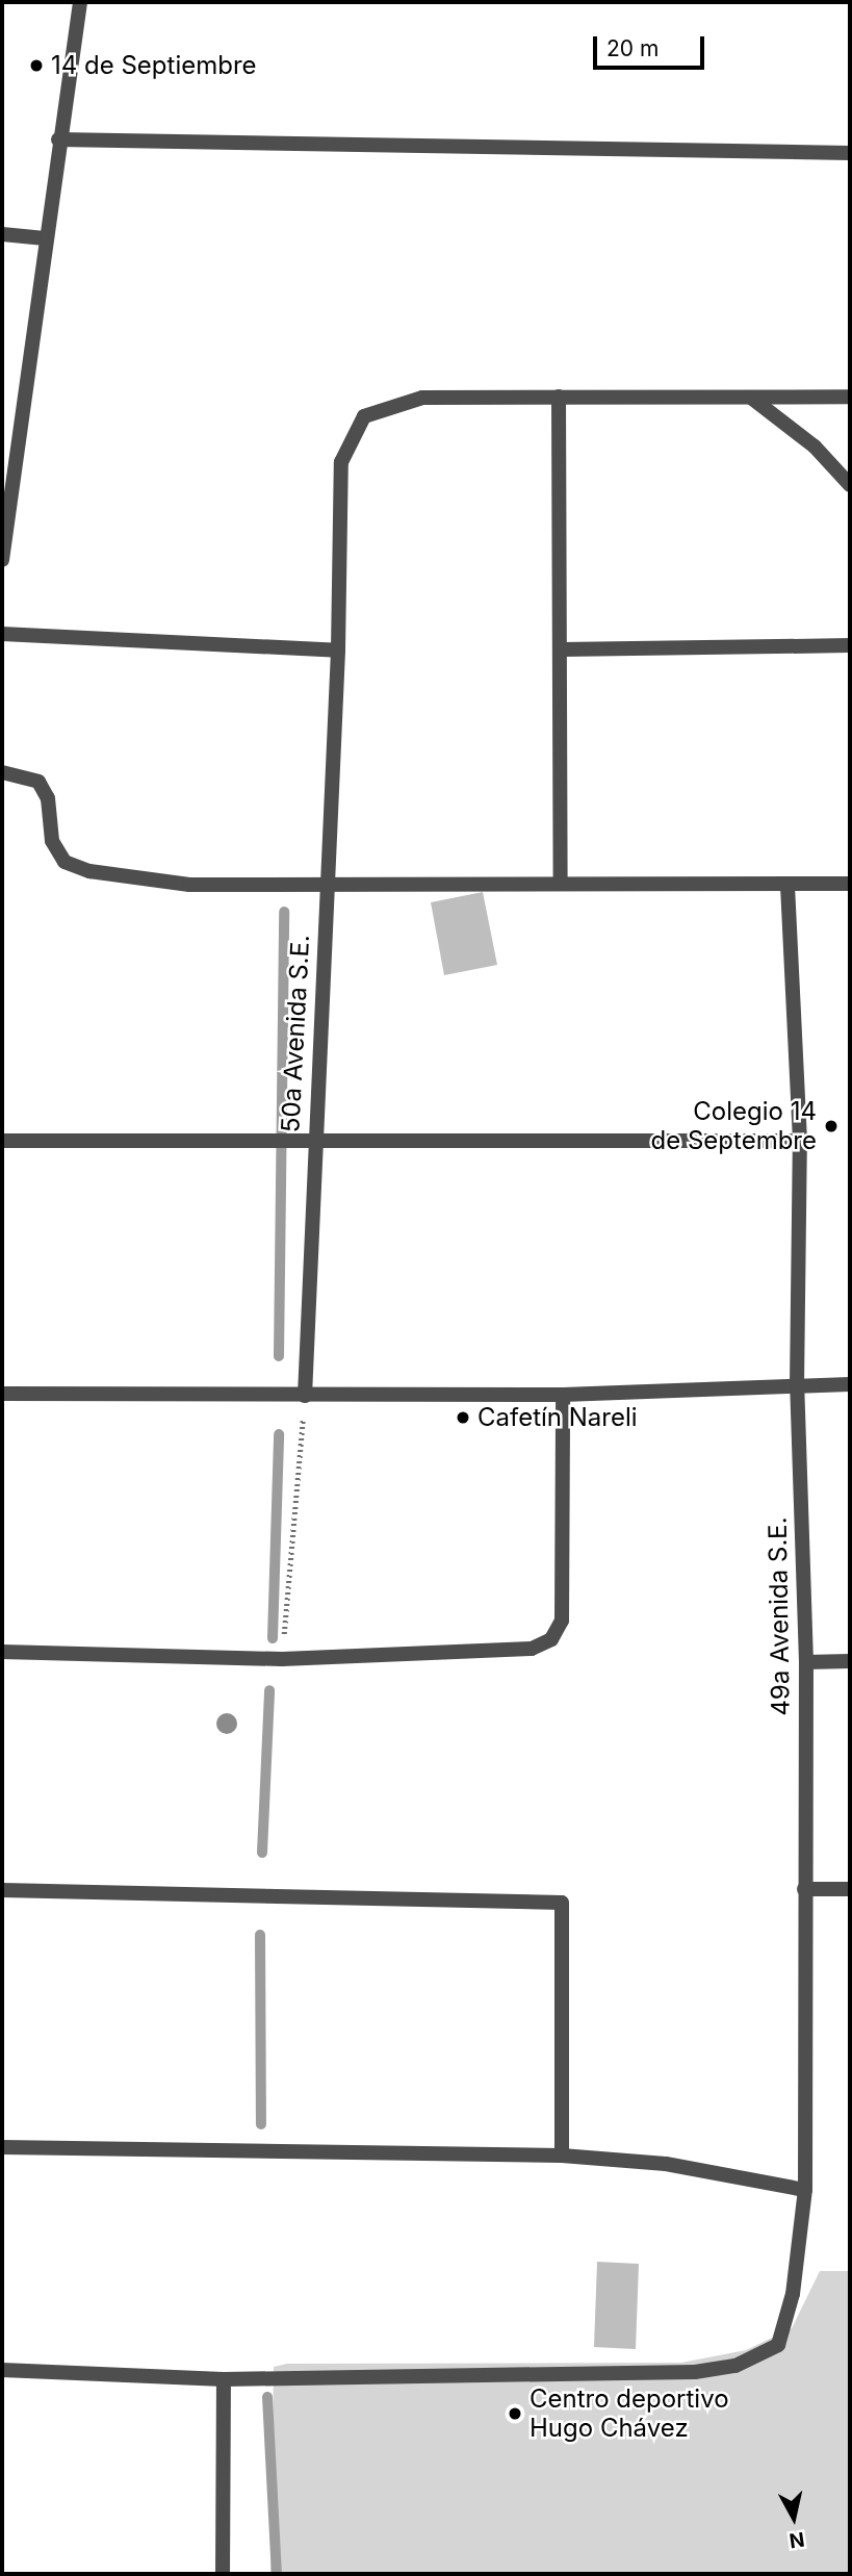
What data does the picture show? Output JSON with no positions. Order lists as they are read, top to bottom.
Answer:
{
  "streets": {
    "street": ["50a Avenida S.E.", "49a Avenida S.E."]
  },
  "places": [
    "14 de Septiembre",
    "Colegio 14 de Septembre",
    "Cafetín Nareli",
    "Centro deportivo Hugo Chávez"
  ],
  "scale_bar": "20 m",
  "north": "bottom"
}
